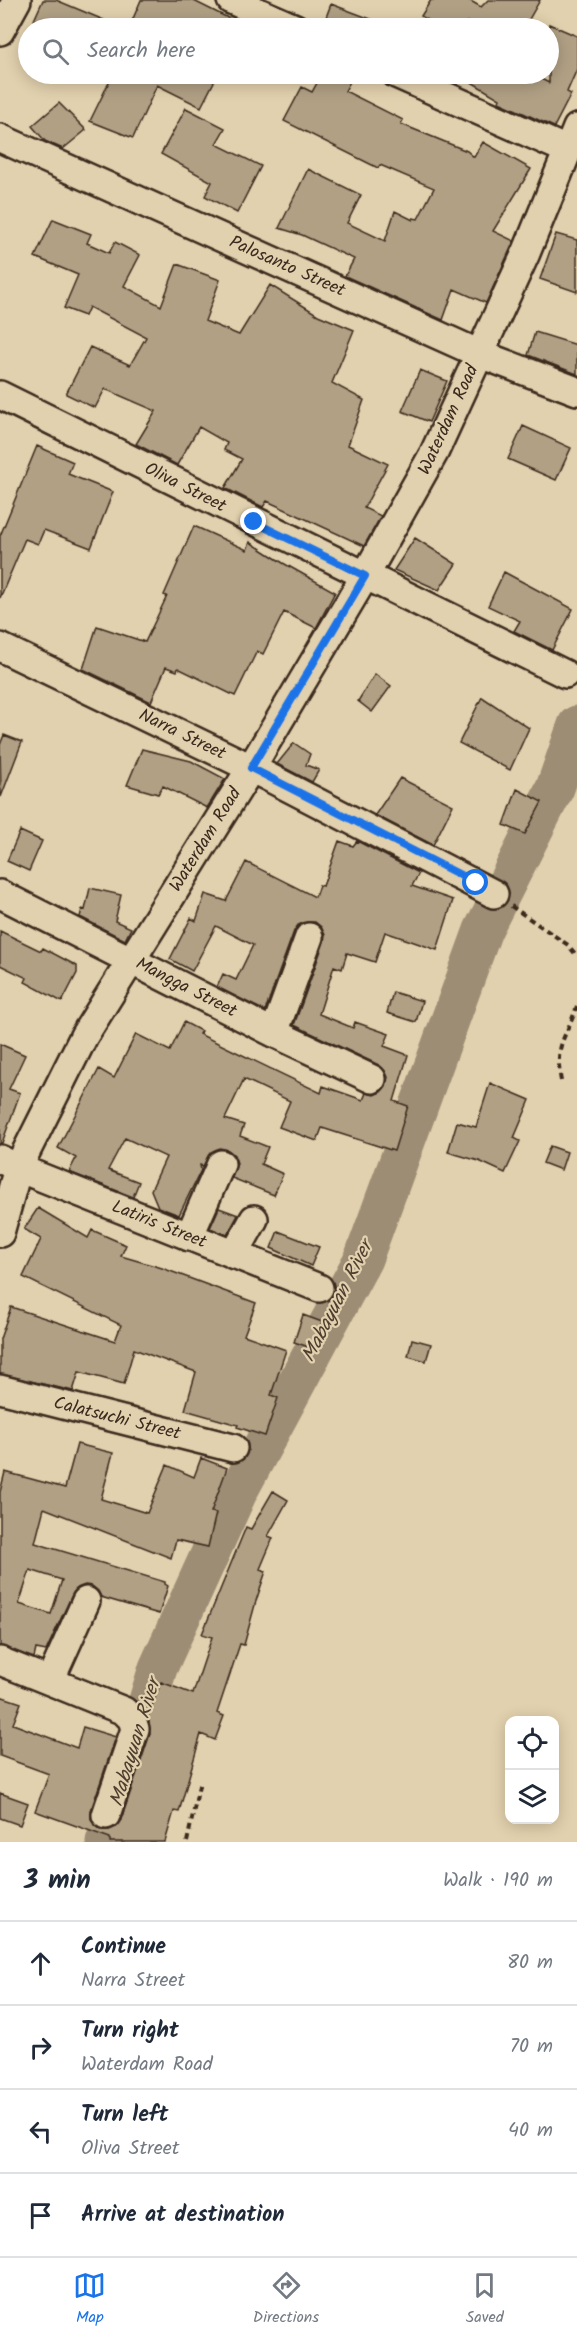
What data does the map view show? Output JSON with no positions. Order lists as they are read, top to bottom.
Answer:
{
  "streets": {
    "street": [
      "Palosanto Street",
      "Waterdam Road",
      "Oliva Street",
      "Narra Street",
      "Mangga Street",
      "Latiris Street",
      "Calatsuchi Street"
    ]
  },
  "crossings": [
    ["Palosanto Street", "Waterdam Road"],
    ["Waterdam Road", "Oliva Street"],
    ["Waterdam Road", "Narra Street"],
    ["Waterdam Road", "Mangga Street"],
    ["Waterdam Road", "Latiris Street"]
  ],
  "water": ["Mabayuan River"],
  "page": {
    "search": "Search here",
    "heading": ["3 min", "Walk · 190 m"],
    "list": [
      ["Continue", "Narra Street", "80 m"],
      ["Turn right", "Waterdam Road", "70 m"],
      ["Turn left", "Oliva Street", "40 m"],
      "Arrive at destination"
    ],
    "nav": ["Map", "Directions", "Saved"]
  }
}
